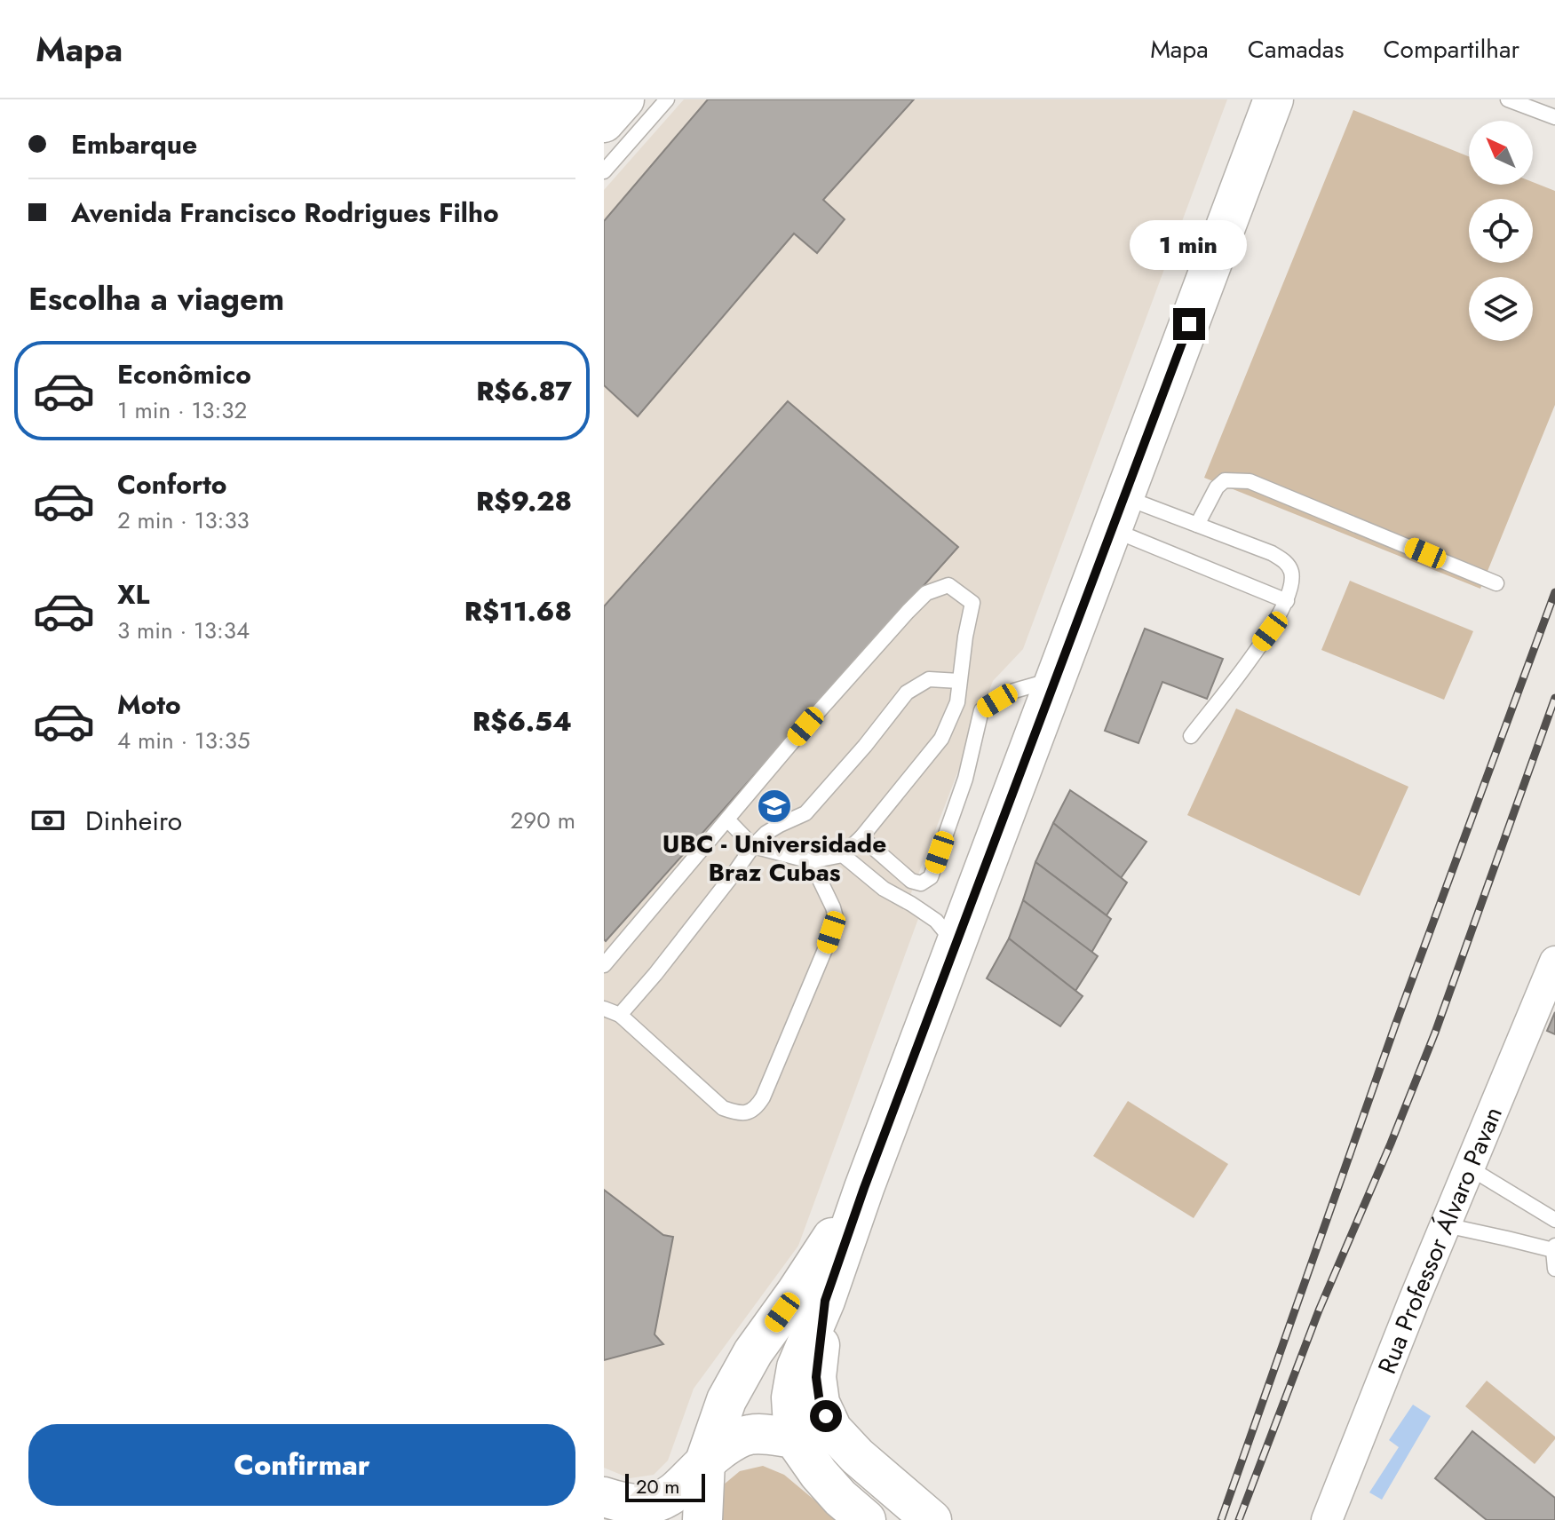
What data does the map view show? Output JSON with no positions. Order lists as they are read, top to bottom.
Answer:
{
  "streets": {
    "street": ["Rua Professor Álvaro Pavan"]
  },
  "places": {
    "school or university": ["UBC - Universidade Braz Cubas"]
  },
  "scale_bar": "20 m",
  "north": "top left",
  "page": {
    "header": "Mapa",
    "nav": ["Mapa", "Camadas", "Compartilhar"],
    "banner": ["Embarque", "Avenida Francisco Rodrigues Filho"],
    "bubble": "1 min",
    "heading": "Escolha a viagem",
    "list": [
      {
        "name": "Econômico",
        "note": "1 min · 13:32",
        "value": "R$6.87"
      },
      {
        "name": "Conforto",
        "note": "2 min · 13:33",
        "value": "R$9.28"
      },
      {
        "name": "XL",
        "note": "3 min · 13:34",
        "value": "R$11.68"
      },
      {
        "name": "Moto",
        "note": "4 min · 13:35",
        "value": "R$6.54"
      }
    ],
    "pay": ["Dinheiro", "290 m"],
    "buttons": "Confirmar",
    "scale": "20 m"
  }
}
